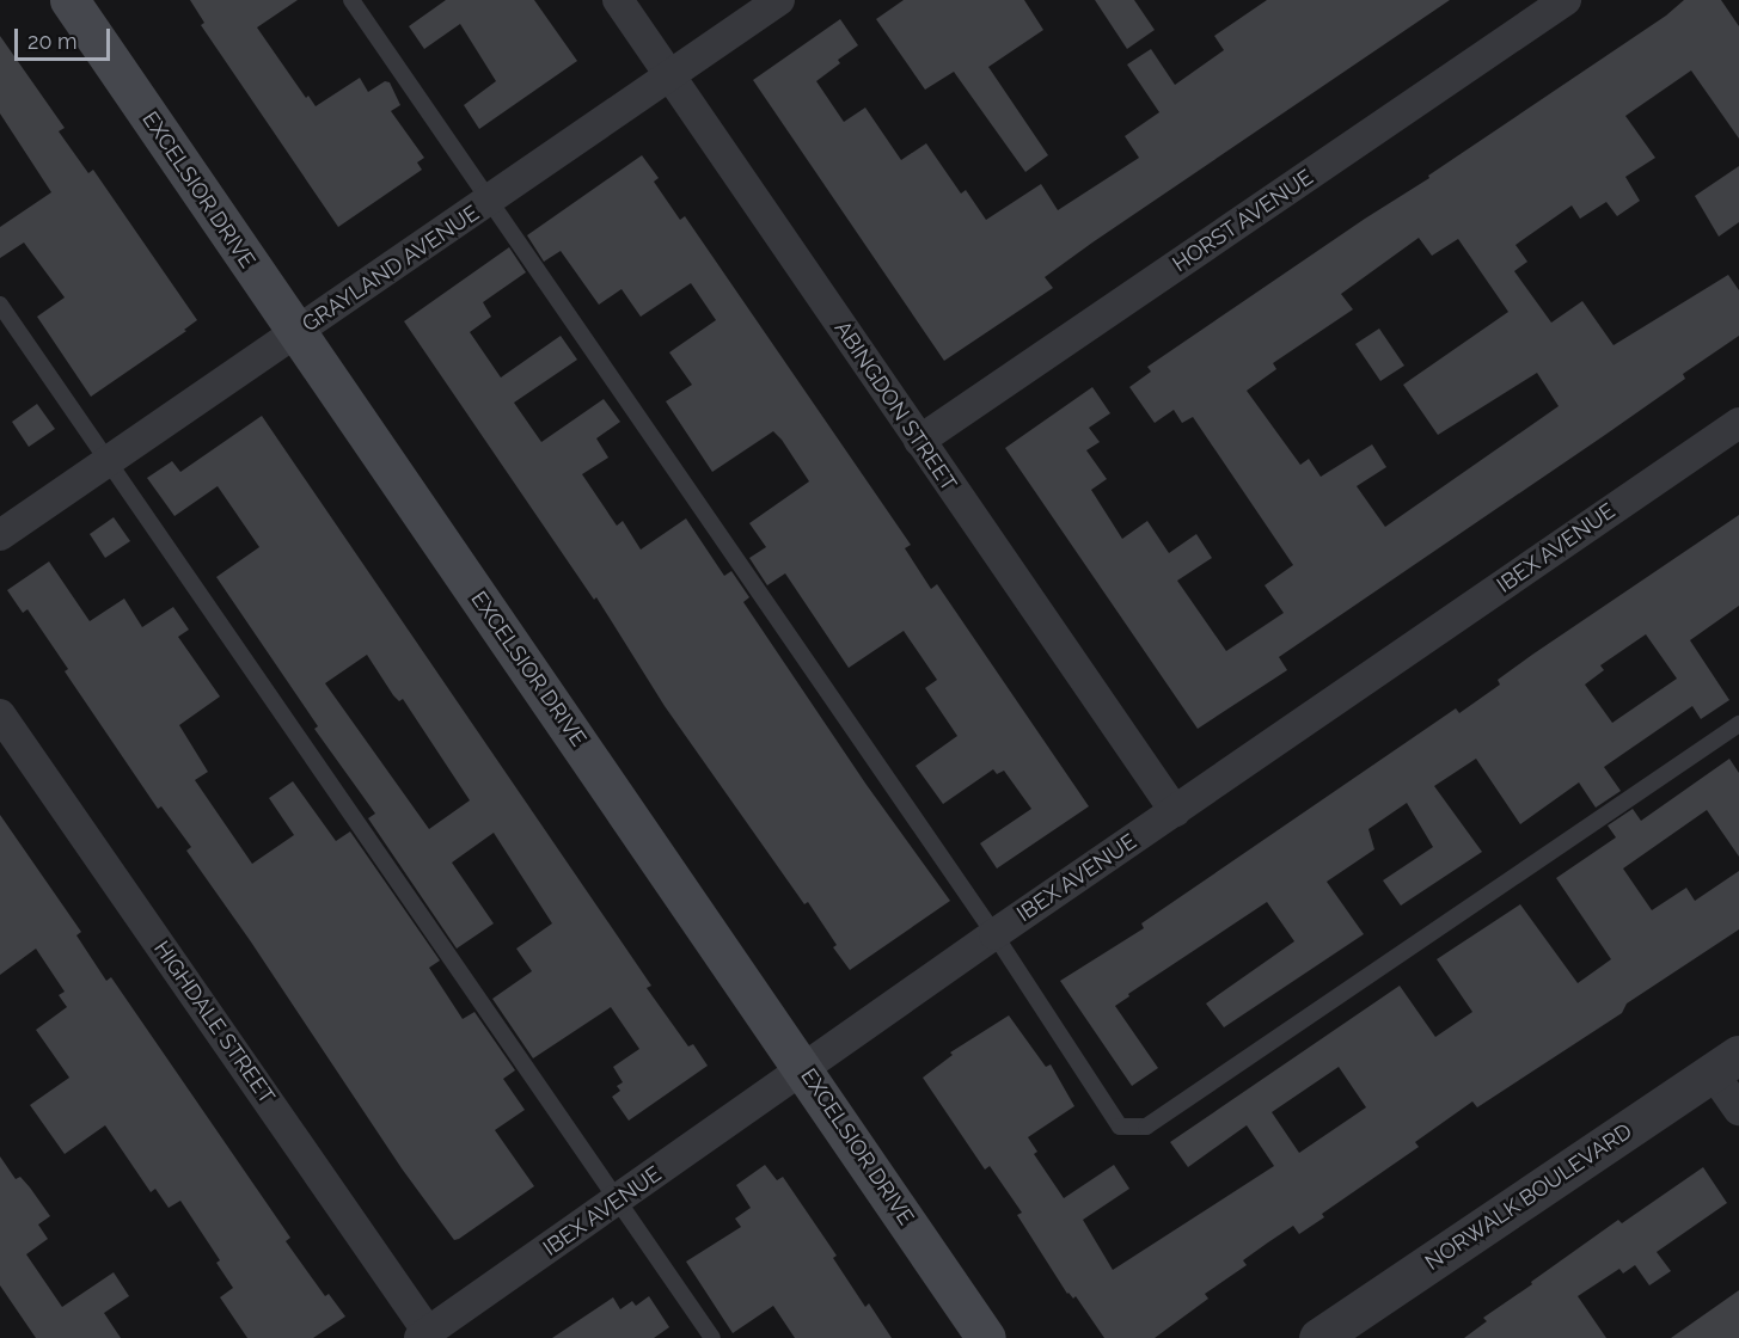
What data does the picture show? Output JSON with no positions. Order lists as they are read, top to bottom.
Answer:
{
  "streets": {
    "main road": ["EXCELSIOR DRIVE"],
    "street": [
      "HORST AVENUE",
      "GRAYLAND AVENUE",
      "ABINGDON STREET",
      "IBEX AVENUE",
      "HIGHDALE STREET",
      "NORWALK BOULEVARD"
    ]
  },
  "crossings": [
    ["EXCELSIOR DRIVE", "GRAYLAND AVENUE"],
    ["EXCELSIOR DRIVE", "IBEX AVENUE"],
    ["HORST AVENUE", "ABINGDON STREET"],
    ["GRAYLAND AVENUE", "ABINGDON STREET"],
    ["ABINGDON STREET", "IBEX AVENUE"],
    ["IBEX AVENUE", "HIGHDALE STREET"]
  ],
  "scale_bar": "20 m"
}
